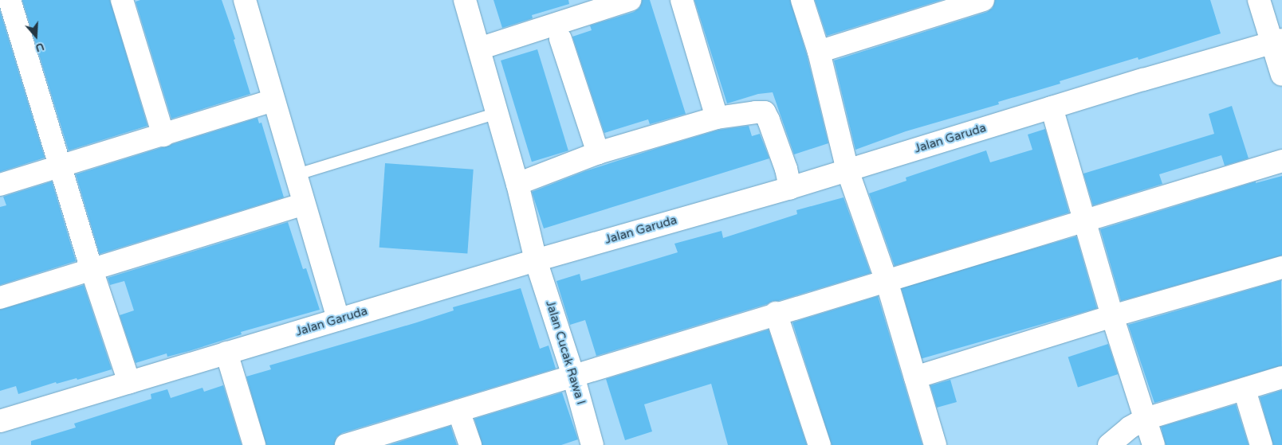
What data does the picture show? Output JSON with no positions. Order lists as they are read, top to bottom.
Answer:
{
  "streets": {
    "street": ["Jalan Garuda", "Jalan Cucak Rawa I"]
  },
  "crossings": [
    ["Jalan Garuda", "Jalan Cucak Rawa I"]
  ],
  "north": "bottom"
}
